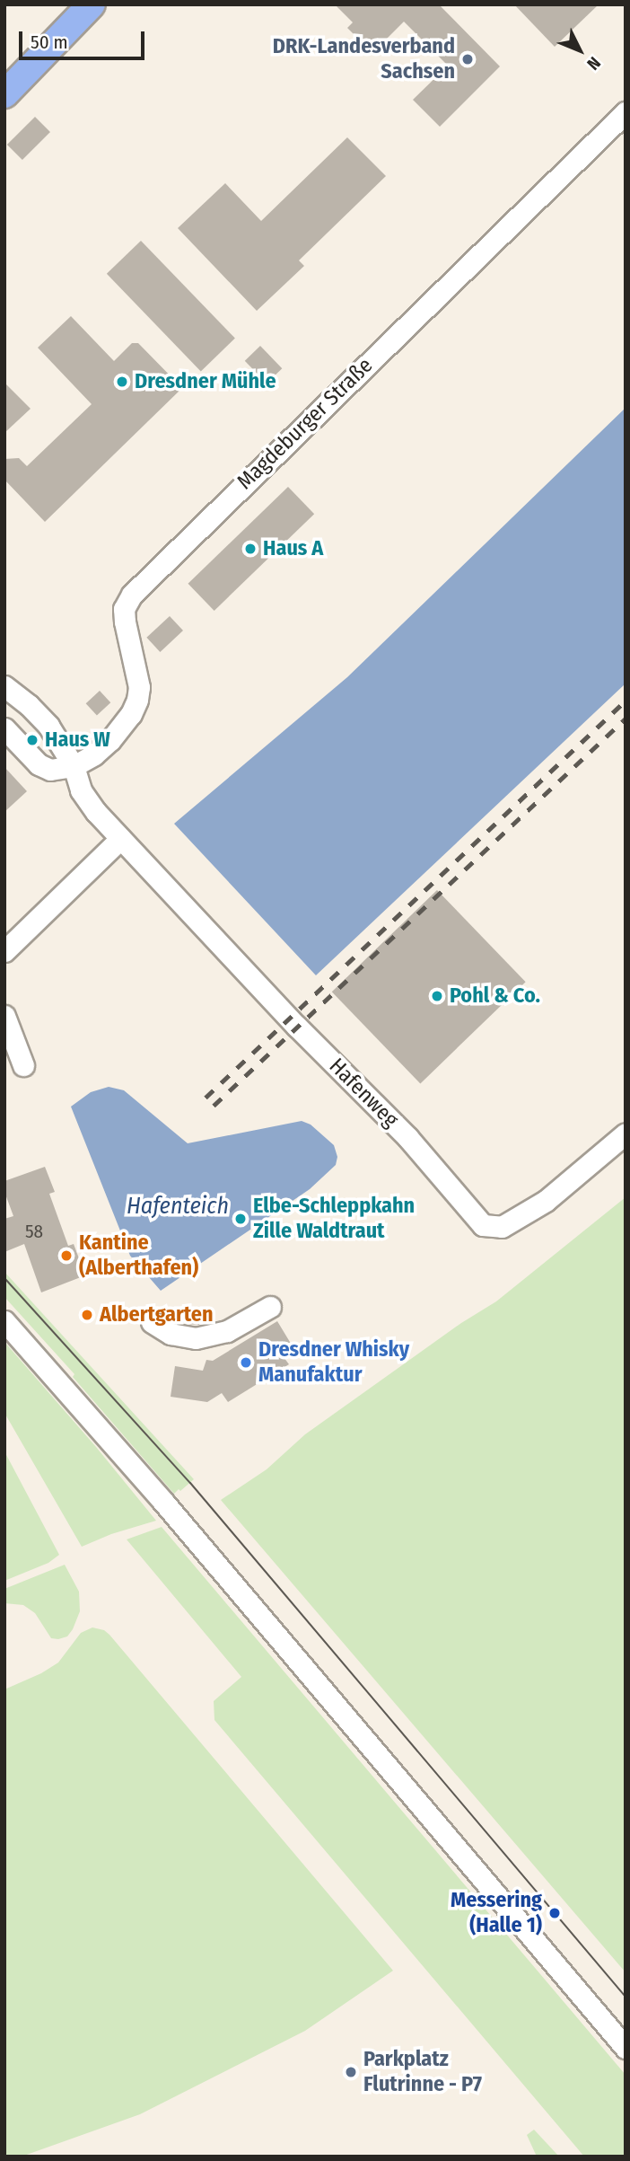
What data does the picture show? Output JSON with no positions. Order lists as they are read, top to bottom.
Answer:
{
  "streets": {
    "street": ["Magdeburger Straße", "Hafenweg"]
  },
  "crossings": [
    ["Magdeburger Straße", "Hafenweg"]
  ],
  "water": ["Hafenteich"],
  "places": [
    "DRK-Landesverband Sachsen",
    "Dresdner Mühle",
    "Haus A",
    "Haus W",
    "Pohl & Co.",
    "Elbe-Schleppkahn Zille Waldtraut",
    "Kantine (Alberthafen)",
    "Albertgarten",
    "Dresdner Whisky Manufaktur",
    "Messering (Halle 1)",
    "Parkplatz Flutrinne - P7"
  ],
  "house_numbers": ["58"],
  "scale_bar": "50 m",
  "north": "bottom right"
}
